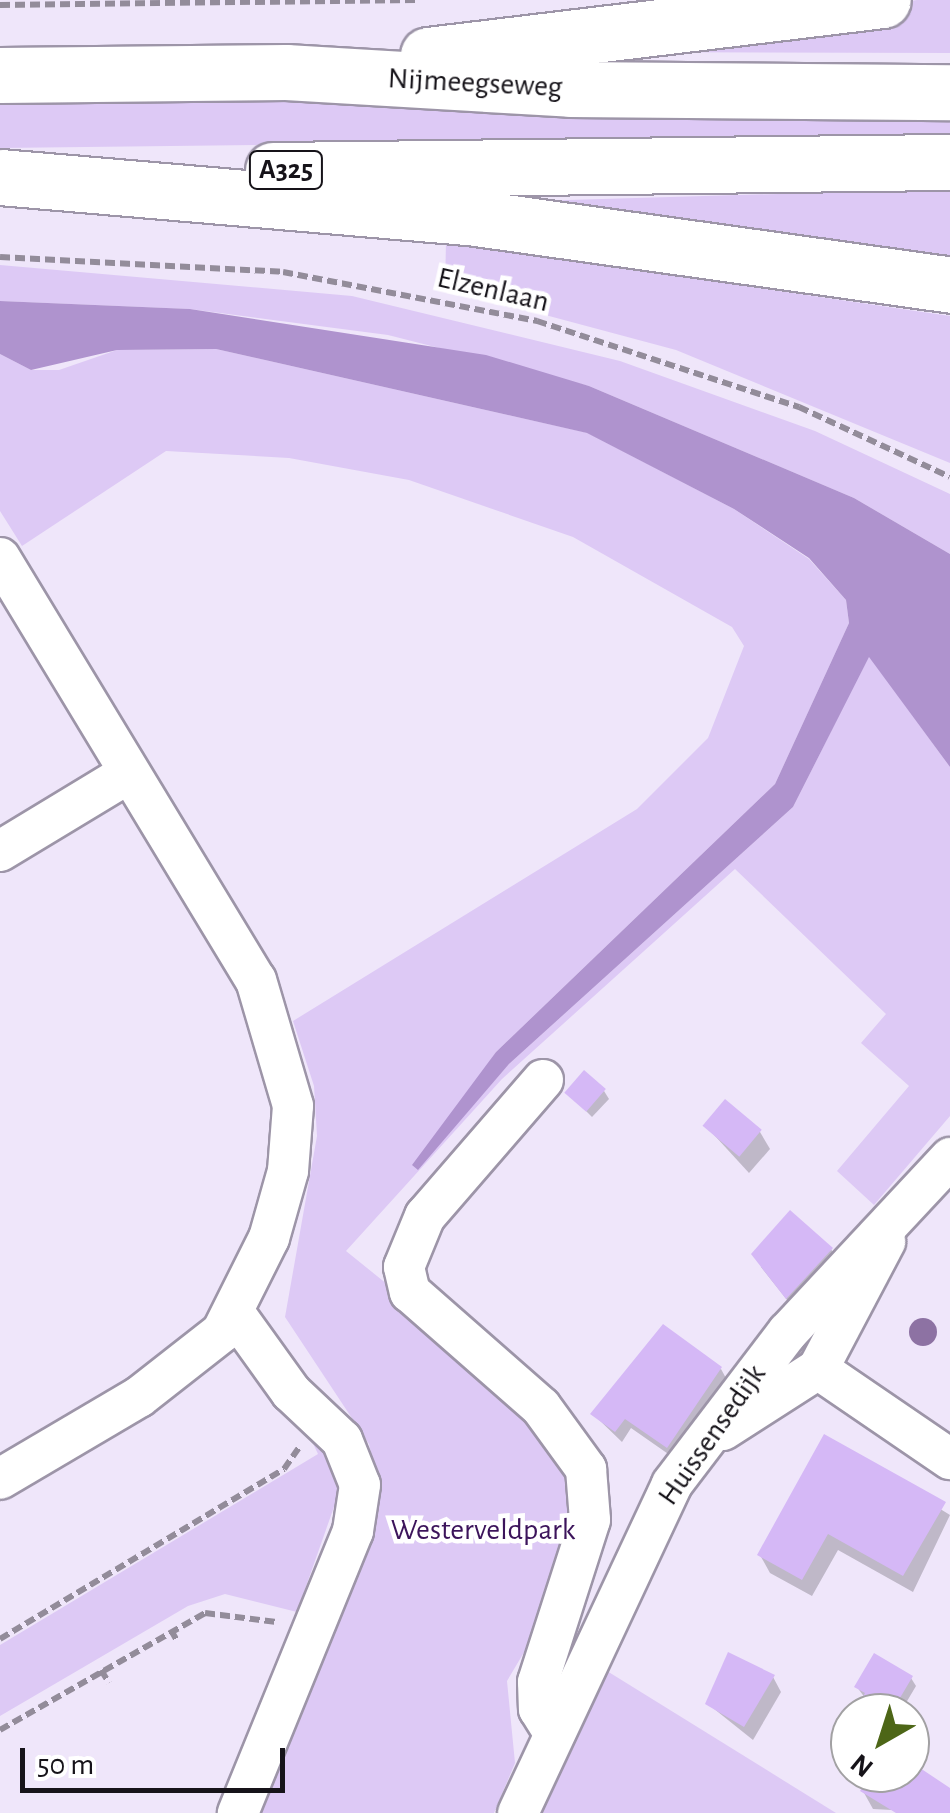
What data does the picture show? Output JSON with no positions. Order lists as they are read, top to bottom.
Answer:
{
  "streets": {
    "highway": ["Nijmeegseweg", "A325"],
    "street": ["Huissensedijk"],
    "path": ["Elzenlaan"]
  },
  "parks": ["Westerveldpark"],
  "scale_bar": "50 m",
  "north": "bottom left"
}
